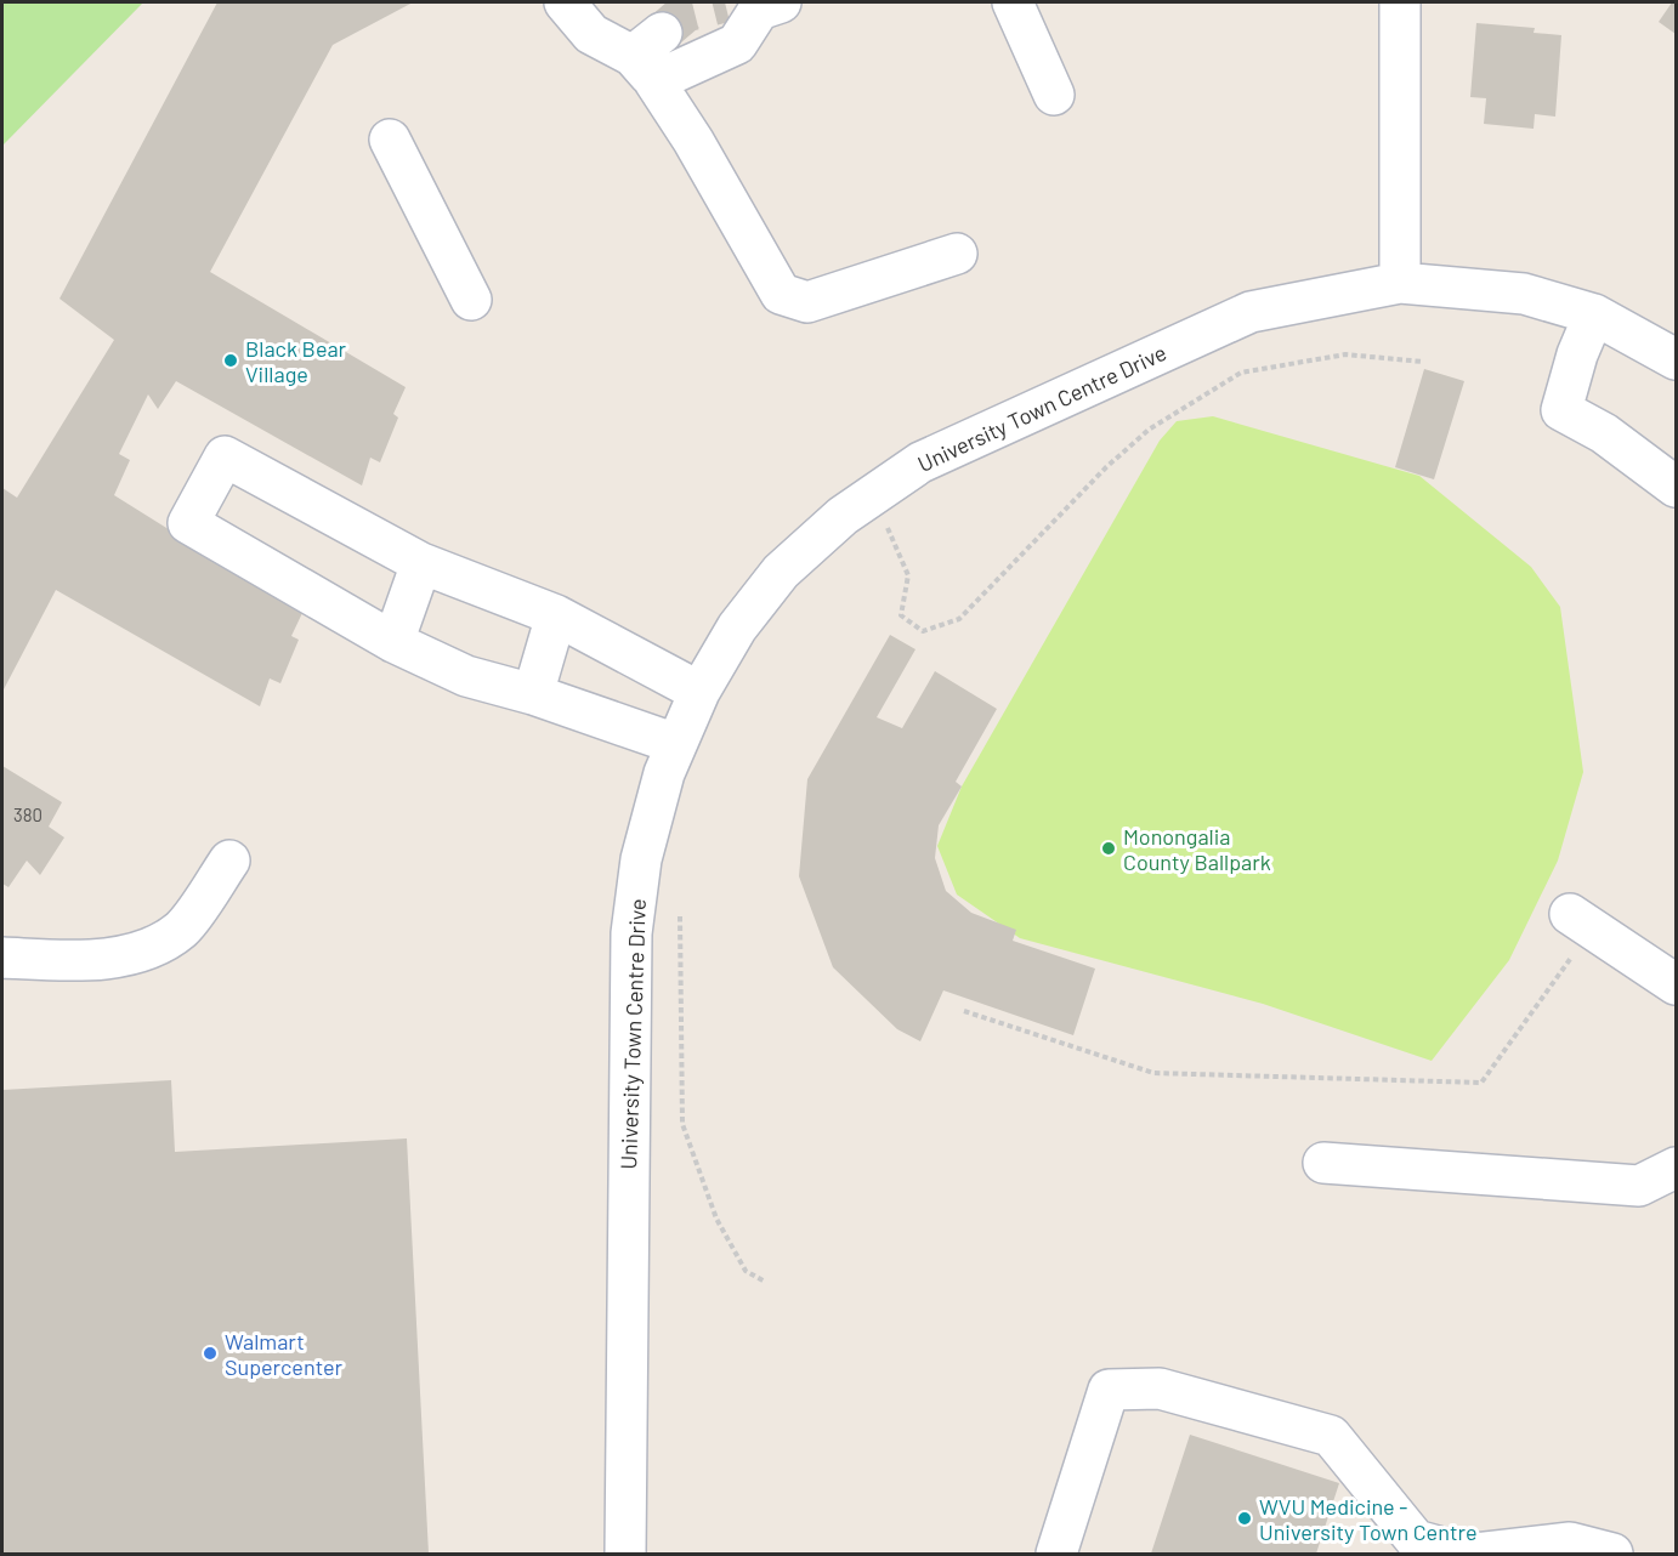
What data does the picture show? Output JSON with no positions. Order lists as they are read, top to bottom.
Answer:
{
  "streets": {
    "street": ["University Town Centre Drive"]
  },
  "places": [
    "Black Bear Village",
    "Monongalia County Ballpark",
    "Walmart Supercenter",
    "WVU Medicine - University Town Centre"
  ],
  "house_numbers": ["380"]
}
